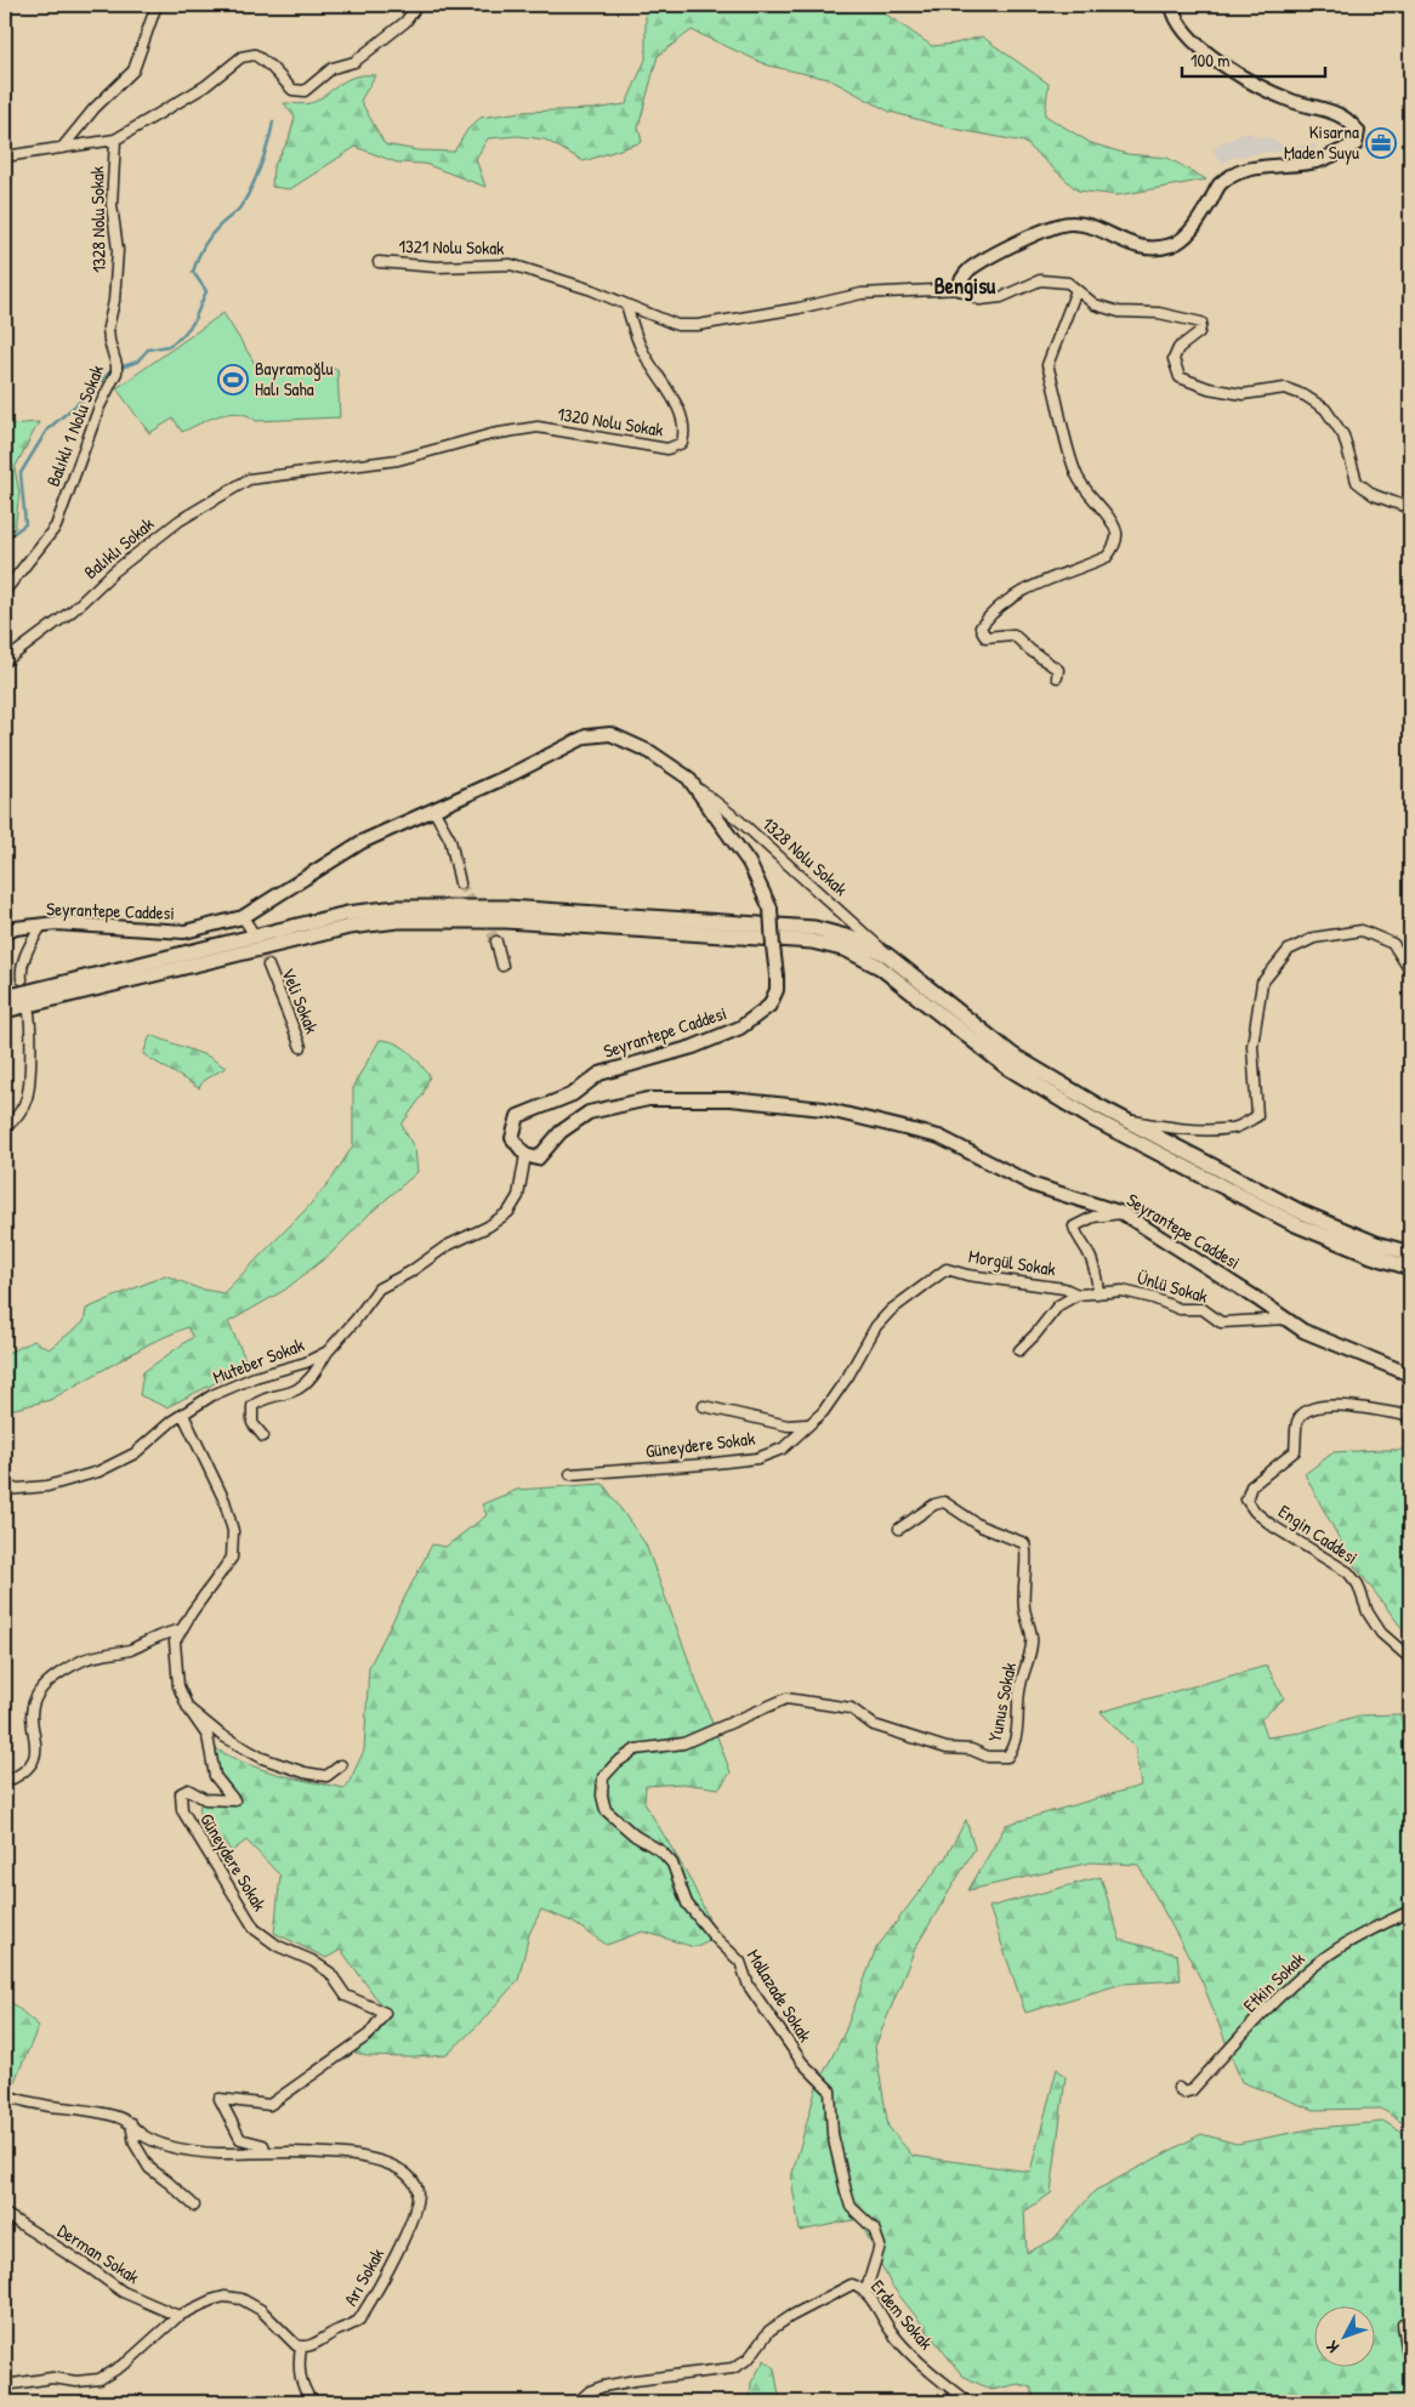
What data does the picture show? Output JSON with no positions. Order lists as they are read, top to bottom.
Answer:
{
  "streets": {
    "street": [
      "1328 Nolu Sokak",
      "1321 Nolu Sokak",
      "1320 Nolu Sokak",
      "Balıklı 1 Nolu Sokak",
      "Balıklı Sokak",
      "Seyrantepe Caddesi",
      "Veli Sokak",
      "Morgül Sokak",
      "Ünlü Sokak",
      "Muteber Sokak",
      "Güneydere Sokak",
      "Engin Caddesi",
      "Yunus Sokak",
      "Etkin Sokak",
      "Mollazade Sokak",
      "Derman Sokak",
      "Arı Sokak",
      "Erdem Sokak"
    ]
  },
  "crossings": [
    ["1328 Nolu Sokak", "Balıklı 1 Nolu Sokak"],
    ["1328 Nolu Sokak", "Seyrantepe Caddesi"],
    ["1321 Nolu Sokak", "1320 Nolu Sokak"],
    ["1320 Nolu Sokak", "Balıklı Sokak"],
    ["Seyrantepe Caddesi", "Ünlü Sokak"],
    ["Seyrantepe Caddesi", "Muteber Sokak"],
    ["Morgül Sokak", "Ünlü Sokak"],
    ["Morgül Sokak", "Güneydere Sokak"],
    ["Muteber Sokak", "Güneydere Sokak"],
    ["Güneydere Sokak", "Arı Sokak"],
    ["Yunus Sokak", "Mollazade Sokak"],
    ["Mollazade Sokak", "Erdem Sokak"]
  ],
  "districts": ["Bengisu"],
  "places": {
    "office": ["Kisarna Maden Suyu"],
    "sports": ["Bayramoğlu Halı Saha"]
  },
  "scale_bar": "100 m",
  "north": "bottom left"
}
